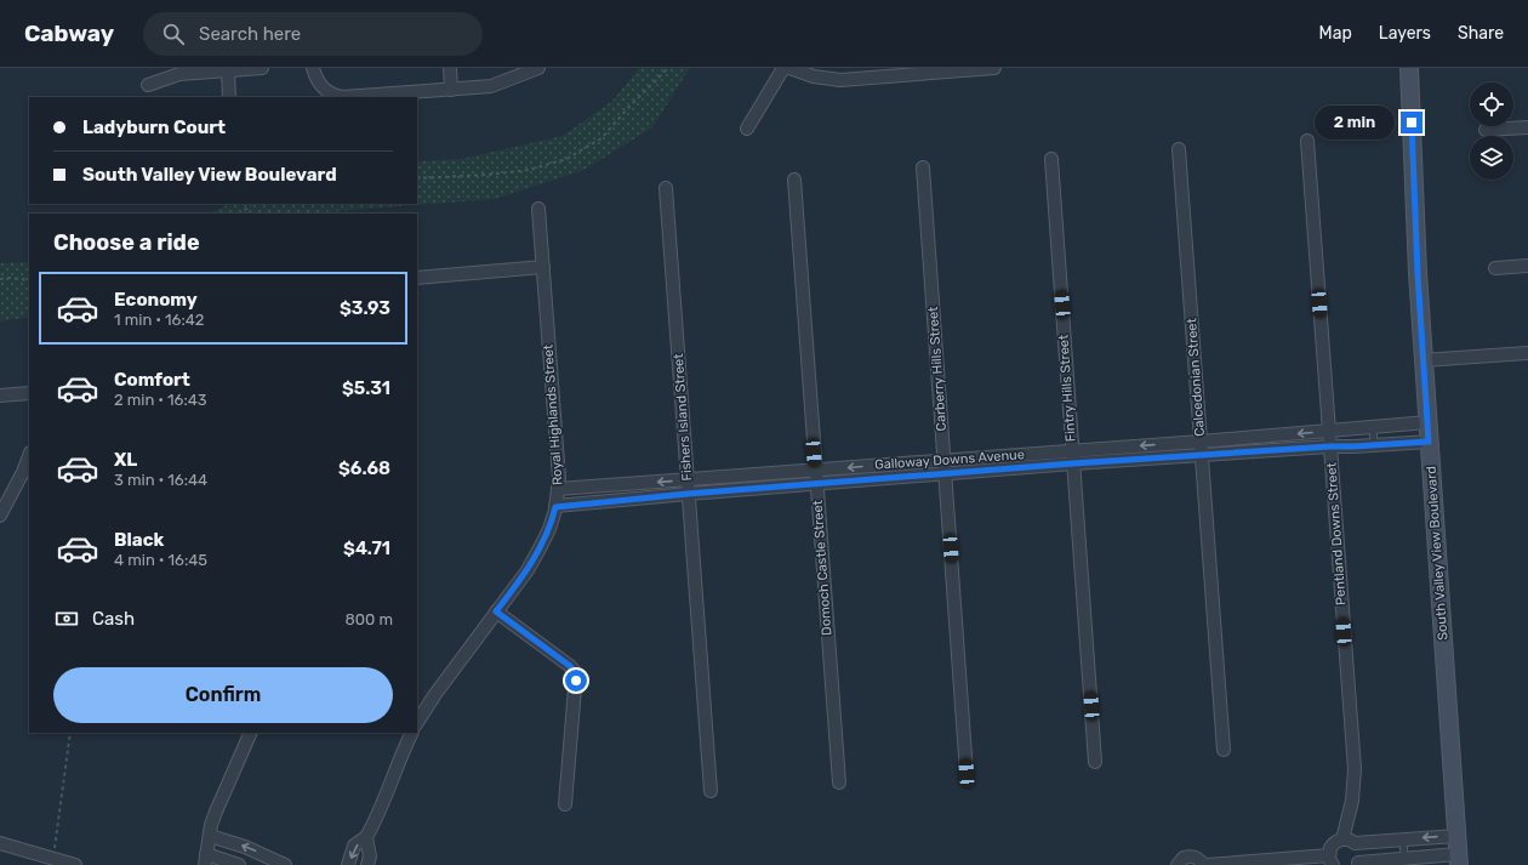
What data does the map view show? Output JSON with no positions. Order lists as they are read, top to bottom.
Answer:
{
  "streets": {
    "main road": ["South Valley View Boulevard"],
    "street": [
      "Carberry Hills Street",
      "Calcedonian Street",
      "Fintry Hills Street",
      "Royal Highlands Street",
      "Fishers Island Street",
      "Galloway Downs Avenue",
      "Pentland Downs Street",
      "Domoch Castle Street"
    ]
  },
  "crossings": [
    ["Carberry Hills Street", "Galloway Downs Avenue"],
    ["Calcedonian Street", "Galloway Downs Avenue"],
    ["Fintry Hills Street", "Galloway Downs Avenue"],
    ["Royal Highlands Street", "Galloway Downs Avenue"],
    ["Fishers Island Street", "Galloway Downs Avenue"],
    ["Galloway Downs Avenue", "Pentland Downs Street"],
    ["Galloway Downs Avenue", "South Valley View Boulevard"],
    ["Galloway Downs Avenue", "Domoch Castle Street"]
  ],
  "page": {
    "header": "Cabway",
    "search": "Search here",
    "nav": ["Map", "Layers", "Share"],
    "banner": ["Ladyburn Court", "South Valley View Boulevard"],
    "bubble": "2 min",
    "heading": "Choose a ride",
    "list": [
      {
        "name": "Economy",
        "note": "1 min · 16:42",
        "value": "$3.93"
      },
      {
        "name": "Comfort",
        "note": "2 min · 16:43",
        "value": "$5.31"
      },
      {
        "name": "XL",
        "note": "3 min · 16:44",
        "value": "$6.68"
      },
      {
        "name": "Black",
        "note": "4 min · 16:45",
        "value": "$4.71"
      }
    ],
    "pay": ["Cash", "800 m"],
    "buttons": "Confirm"
  }
}
